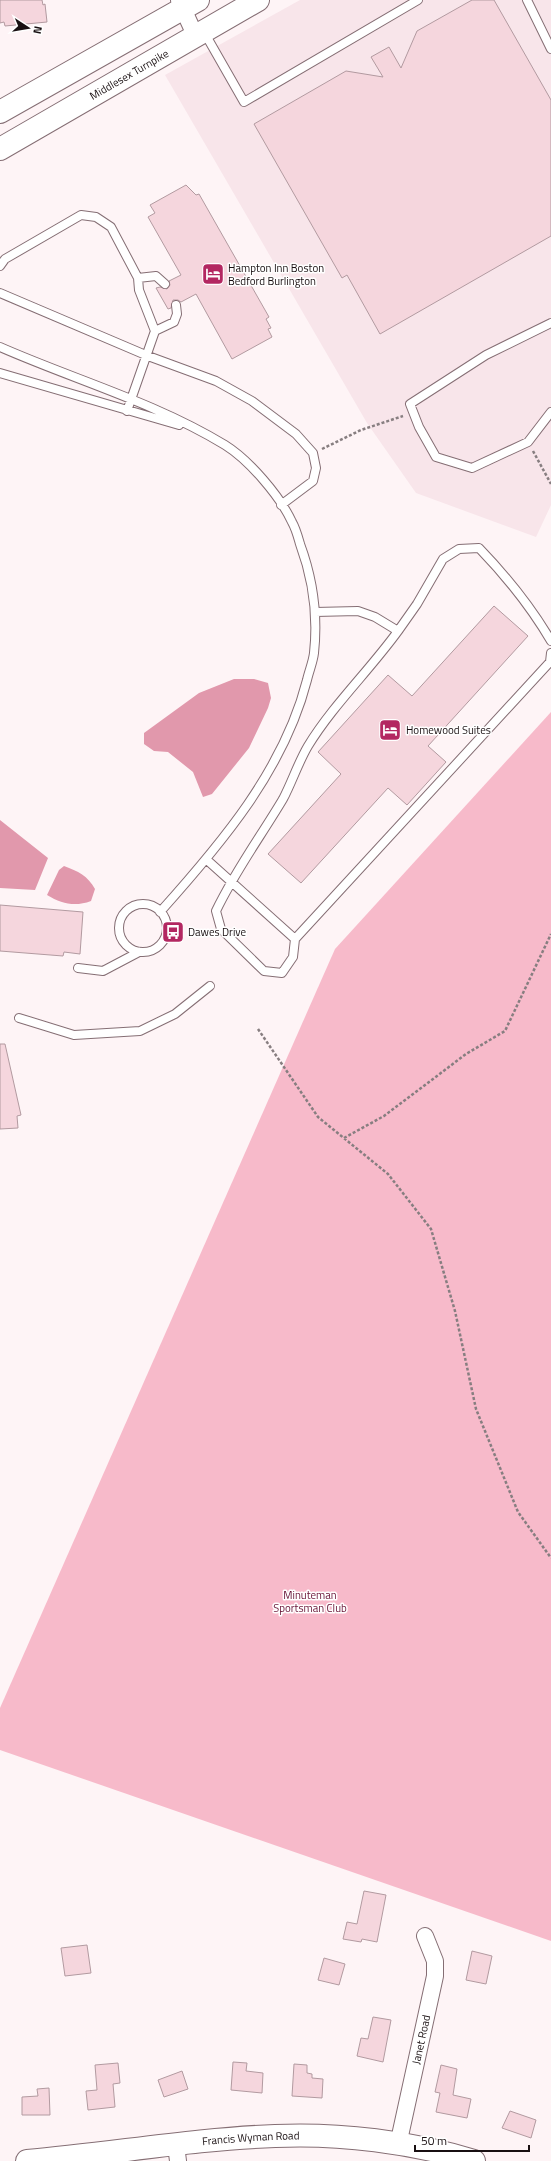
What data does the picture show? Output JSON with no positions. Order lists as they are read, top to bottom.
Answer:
{
  "streets": {
    "main road": ["Middlesex Turnpike", "Francis Wyman Road"],
    "street": ["Janet Road"]
  },
  "crossings": [
    ["Janet Road", "Francis Wyman Road"]
  ],
  "parks": ["Minuteman Sportsman Club"],
  "places": {
    "hotel": ["Hampton Inn Boston Bedford Burlington", "Homewood Suites"],
    "bus stop": ["Dawes Drive"]
  },
  "scale_bar": "50 m",
  "north": "right"
}
